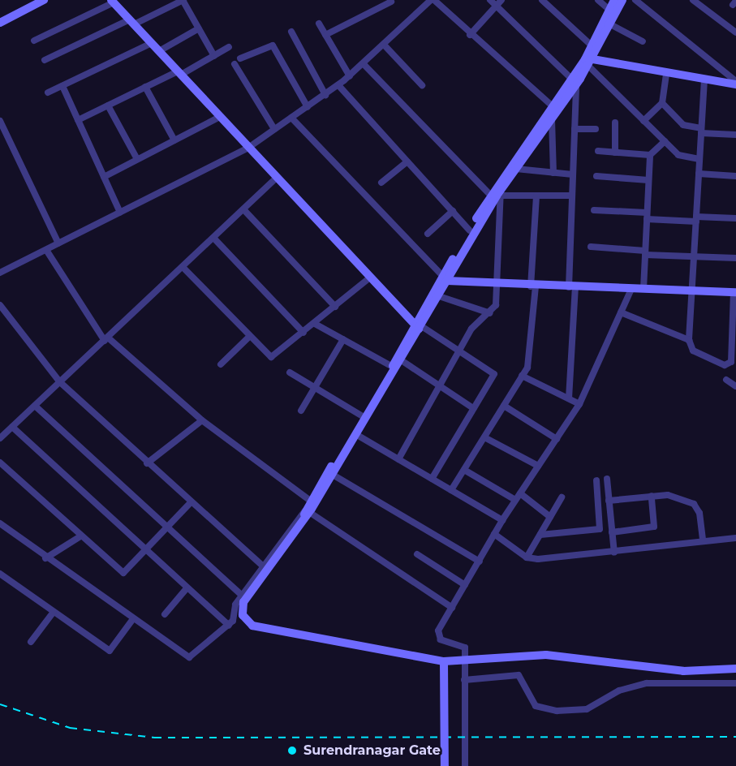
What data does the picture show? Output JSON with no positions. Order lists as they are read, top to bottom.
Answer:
{
  "places": ["Surendranagar Gate"]
}
